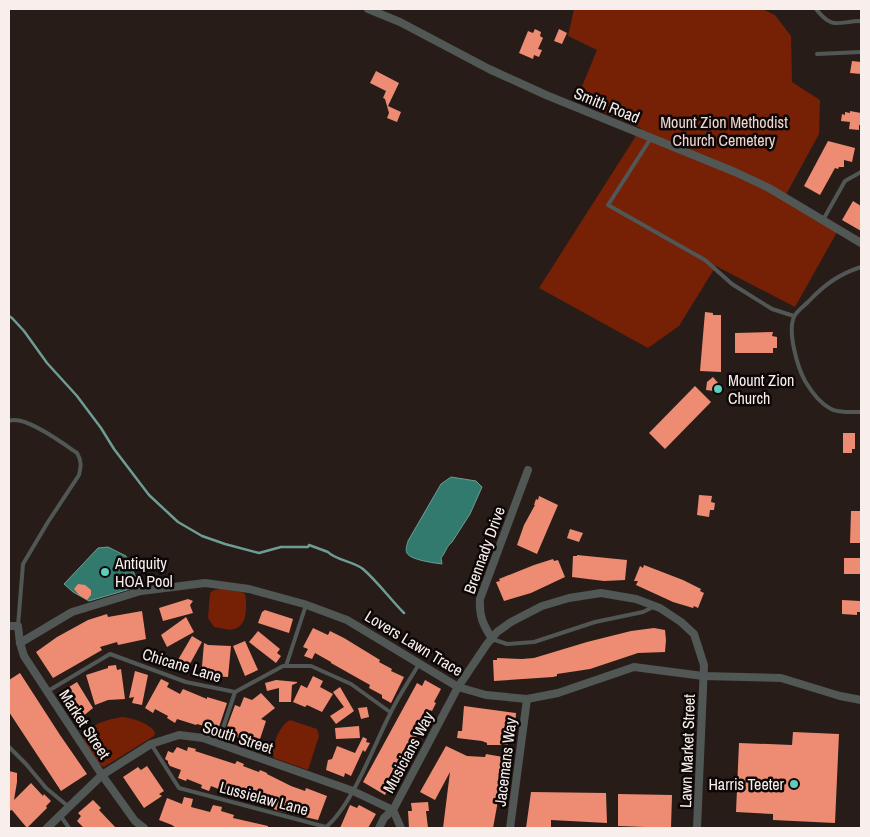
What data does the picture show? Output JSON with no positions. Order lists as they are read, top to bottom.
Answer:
{
  "streets": {
    "street": [
      "Smith Road",
      "Brennady Drive",
      "Lovers Lawn Trace",
      "Market Street",
      "South Street",
      "Lawn Market Street",
      "Musicians Way",
      "Jacemans Way"
    ],
    "lane": ["Chicane Lane", "Lussielaw Lane"]
  },
  "crossings": [
    ["Brennady Drive", "Musicians Way"],
    ["Lovers Lawn Trace", "Market Street"],
    ["Lovers Lawn Trace", "Lawn Market Street"],
    ["Lovers Lawn Trace", "Musicians Way"],
    ["Lovers Lawn Trace", "Jacemans Way"],
    ["Lovers Lawn Trace", "Lussielaw Lane"],
    ["Chicane Lane", "Market Street"],
    ["Chicane Lane", "Lussielaw Lane"],
    ["Market Street", "South Street"],
    ["South Street", "Musicians Way"],
    ["South Street", "Lussielaw Lane"],
    ["Lawn Market Street", "Musicians Way"]
  ],
  "parks": ["Mount Zion Methodist Church Cemetery"],
  "places": ["Mount Zion Church", "Antiquity HOA Pool", "Harris Teeter"]
}
